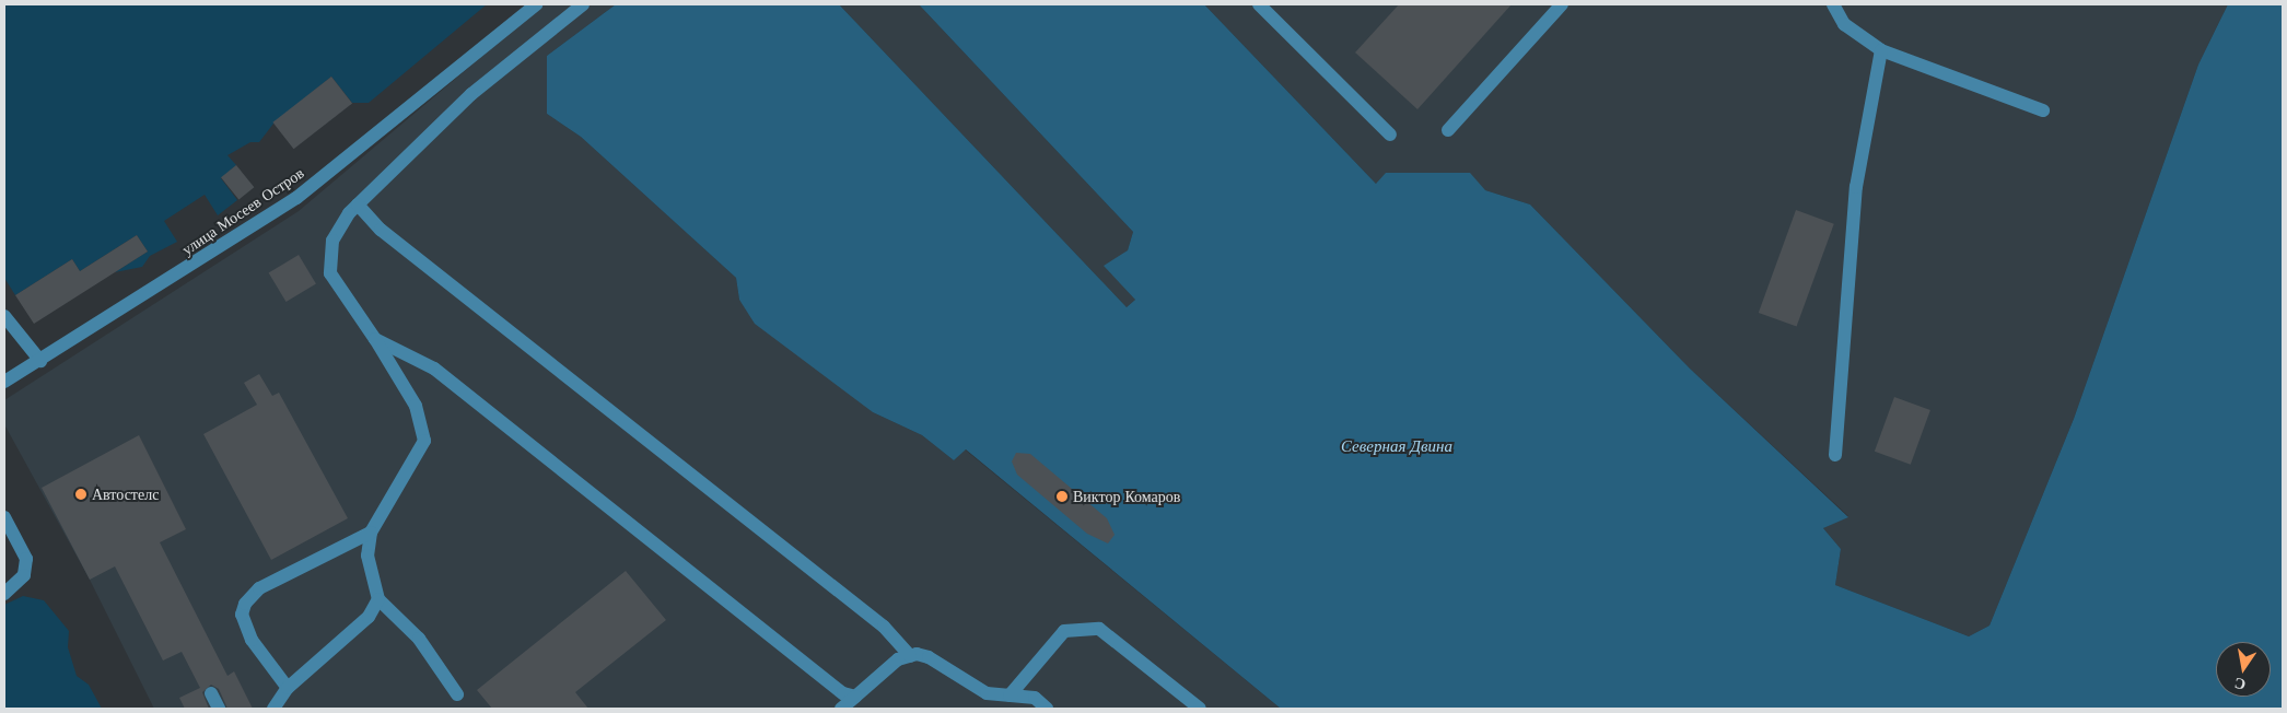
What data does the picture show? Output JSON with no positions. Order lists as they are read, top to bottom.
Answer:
{
  "streets": {
    "street": ["улица Мосеев Остров"]
  },
  "water": ["Северная Двина"],
  "places": ["Автостелс", "Виктор Комаров"],
  "north": "bottom"
}
